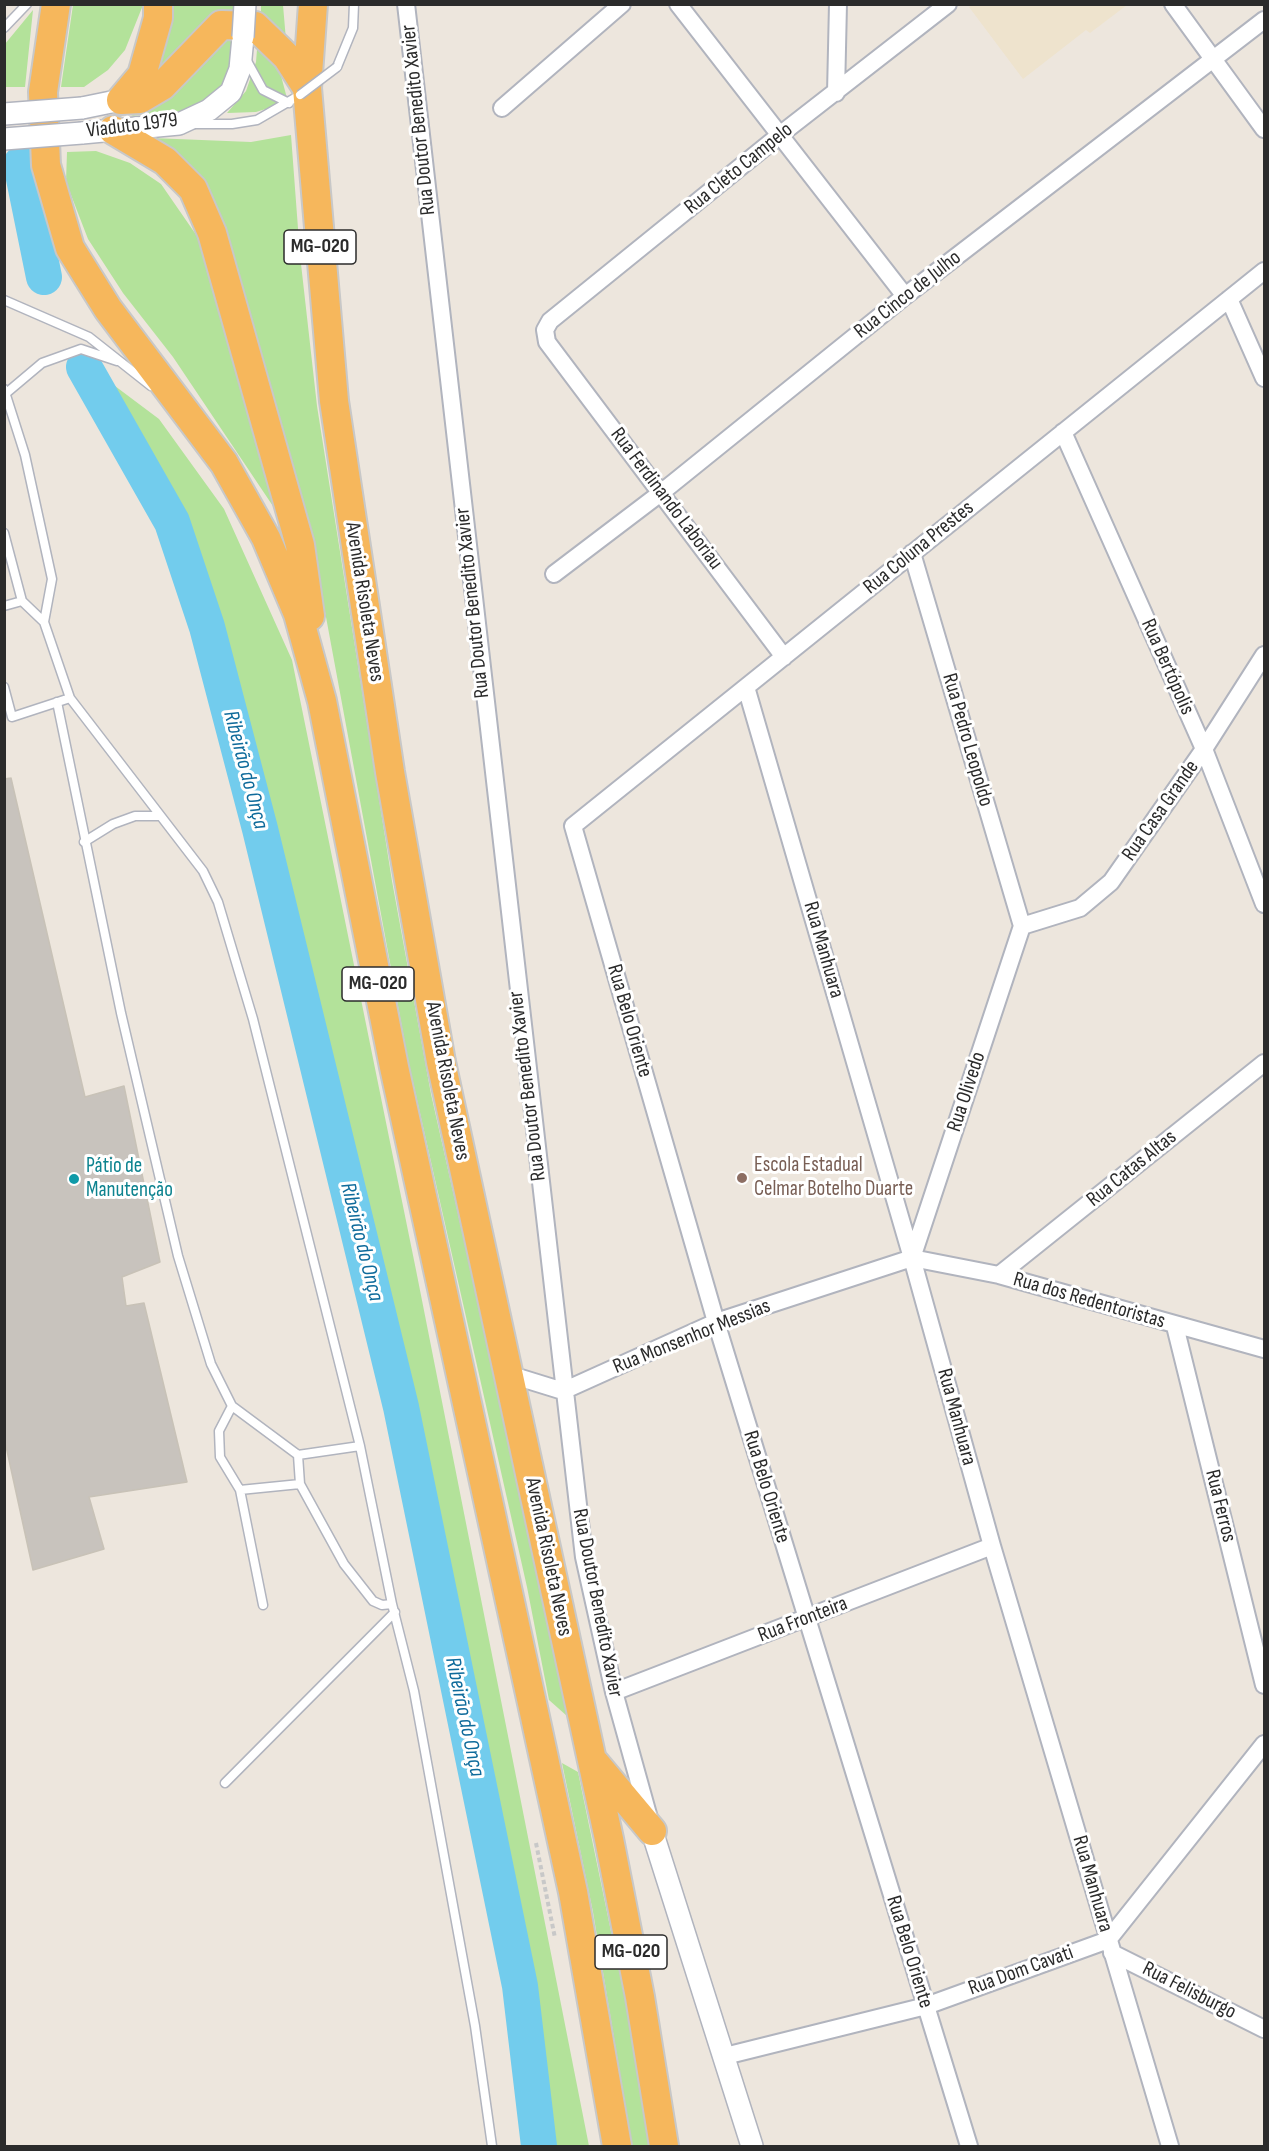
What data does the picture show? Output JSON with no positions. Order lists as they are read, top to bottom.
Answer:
{
  "streets": {
    "highway": ["MG-020", "Avenida Risoleta Neves"],
    "street": [
      "Rua Doutor Benedito Xavier",
      "Viaduto 1979",
      "Rua Cleto Campelo",
      "Rua Cinco de Julho",
      "Rua Ferdinando Laboriau",
      "Rua Coluna Prestes",
      "Rua Bertópolis",
      "Rua Pedro Leopoldo",
      "Rua Casa Grande",
      "Rua Manhuara",
      "Rua Belo Oriente",
      "Rua Olivedo",
      "Rua Catas Altas",
      "Rua dos Redentoristas",
      "Rua Monsenhor Messias",
      "Rua Ferros",
      "Rua Fronteira",
      "Rua Dom Cavati",
      "Rua Felisburgo"
    ]
  },
  "crossings": [
    ["Rua Doutor Benedito Xavier", "Rua Monsenhor Messias"],
    ["Rua Doutor Benedito Xavier", "Rua Fronteira"],
    ["Rua Doutor Benedito Xavier", "Rua Dom Cavati"],
    ["Rua Cleto Campelo", "Rua Ferdinando Laboriau"],
    ["Rua Cinco de Julho", "Rua Ferdinando Laboriau"],
    ["Rua Ferdinando Laboriau", "Rua Coluna Prestes"],
    ["Rua Coluna Prestes", "Rua Bertópolis"],
    ["Rua Coluna Prestes", "Rua Pedro Leopoldo"],
    ["Rua Coluna Prestes", "Rua Manhuara"],
    ["Rua Coluna Prestes", "Rua Belo Oriente"],
    ["Rua Bertópolis", "Rua Casa Grande"],
    ["Rua Pedro Leopoldo", "Rua Casa Grande"],
    ["Rua Pedro Leopoldo", "Rua Olivedo"],
    ["Rua Casa Grande", "Rua Olivedo"],
    ["Rua Manhuara", "Rua Olivedo"],
    ["Rua Manhuara", "Rua dos Redentoristas"],
    ["Rua Manhuara", "Rua Monsenhor Messias"],
    ["Rua Manhuara", "Rua Fronteira"],
    ["Rua Manhuara", "Rua Dom Cavati"],
    ["Rua Manhuara", "Rua Felisburgo"],
    ["Rua Belo Oriente", "Rua Monsenhor Messias"],
    ["Rua Belo Oriente", "Rua Fronteira"],
    ["Rua Belo Oriente", "Rua Dom Cavati"],
    ["Rua Olivedo", "Rua dos Redentoristas"],
    ["Rua Olivedo", "Rua Monsenhor Messias"],
    ["Rua Catas Altas", "Rua dos Redentoristas"],
    ["Rua dos Redentoristas", "Rua Monsenhor Messias"],
    ["Rua dos Redentoristas", "Rua Ferros"],
    ["Rua Dom Cavati", "Rua Felisburgo"]
  ],
  "water": ["Ribeirão do Onça"],
  "places": ["Escola Estadual Celmar Botelho Duarte", "Pátio de Manutenção"]
}
